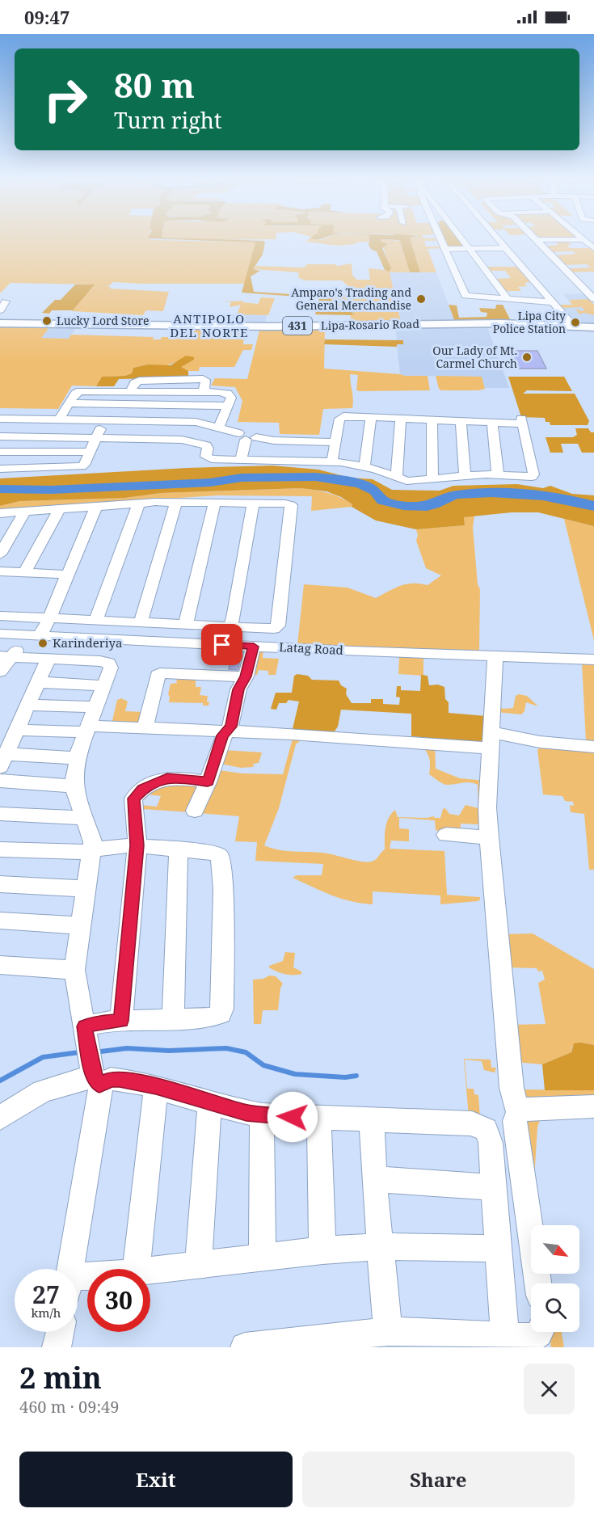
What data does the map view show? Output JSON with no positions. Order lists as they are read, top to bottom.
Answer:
{
  "streets": {
    "main road": ["Lipa-Rosario Road", "431"],
    "street": ["Latag Road"]
  },
  "districts": ["ANTIPOLO DEL NORTE"],
  "places": [
    "Amparo's Trading and General Merchandise",
    "Lucky Lord Store",
    "Lipa City Police Station",
    "Our Lady of Mt. Carmel Church",
    "Karinderiya"
  ],
  "north": "bottom right",
  "page": {
    "status": "09:47",
    "turn": ["80 m", "Turn right"],
    "speed": "27 km/h",
    "limit": "30",
    "heading": ["2 min", "460 m · 09:49"],
    "buttons": ["Exit", "Share"]
  }
}
